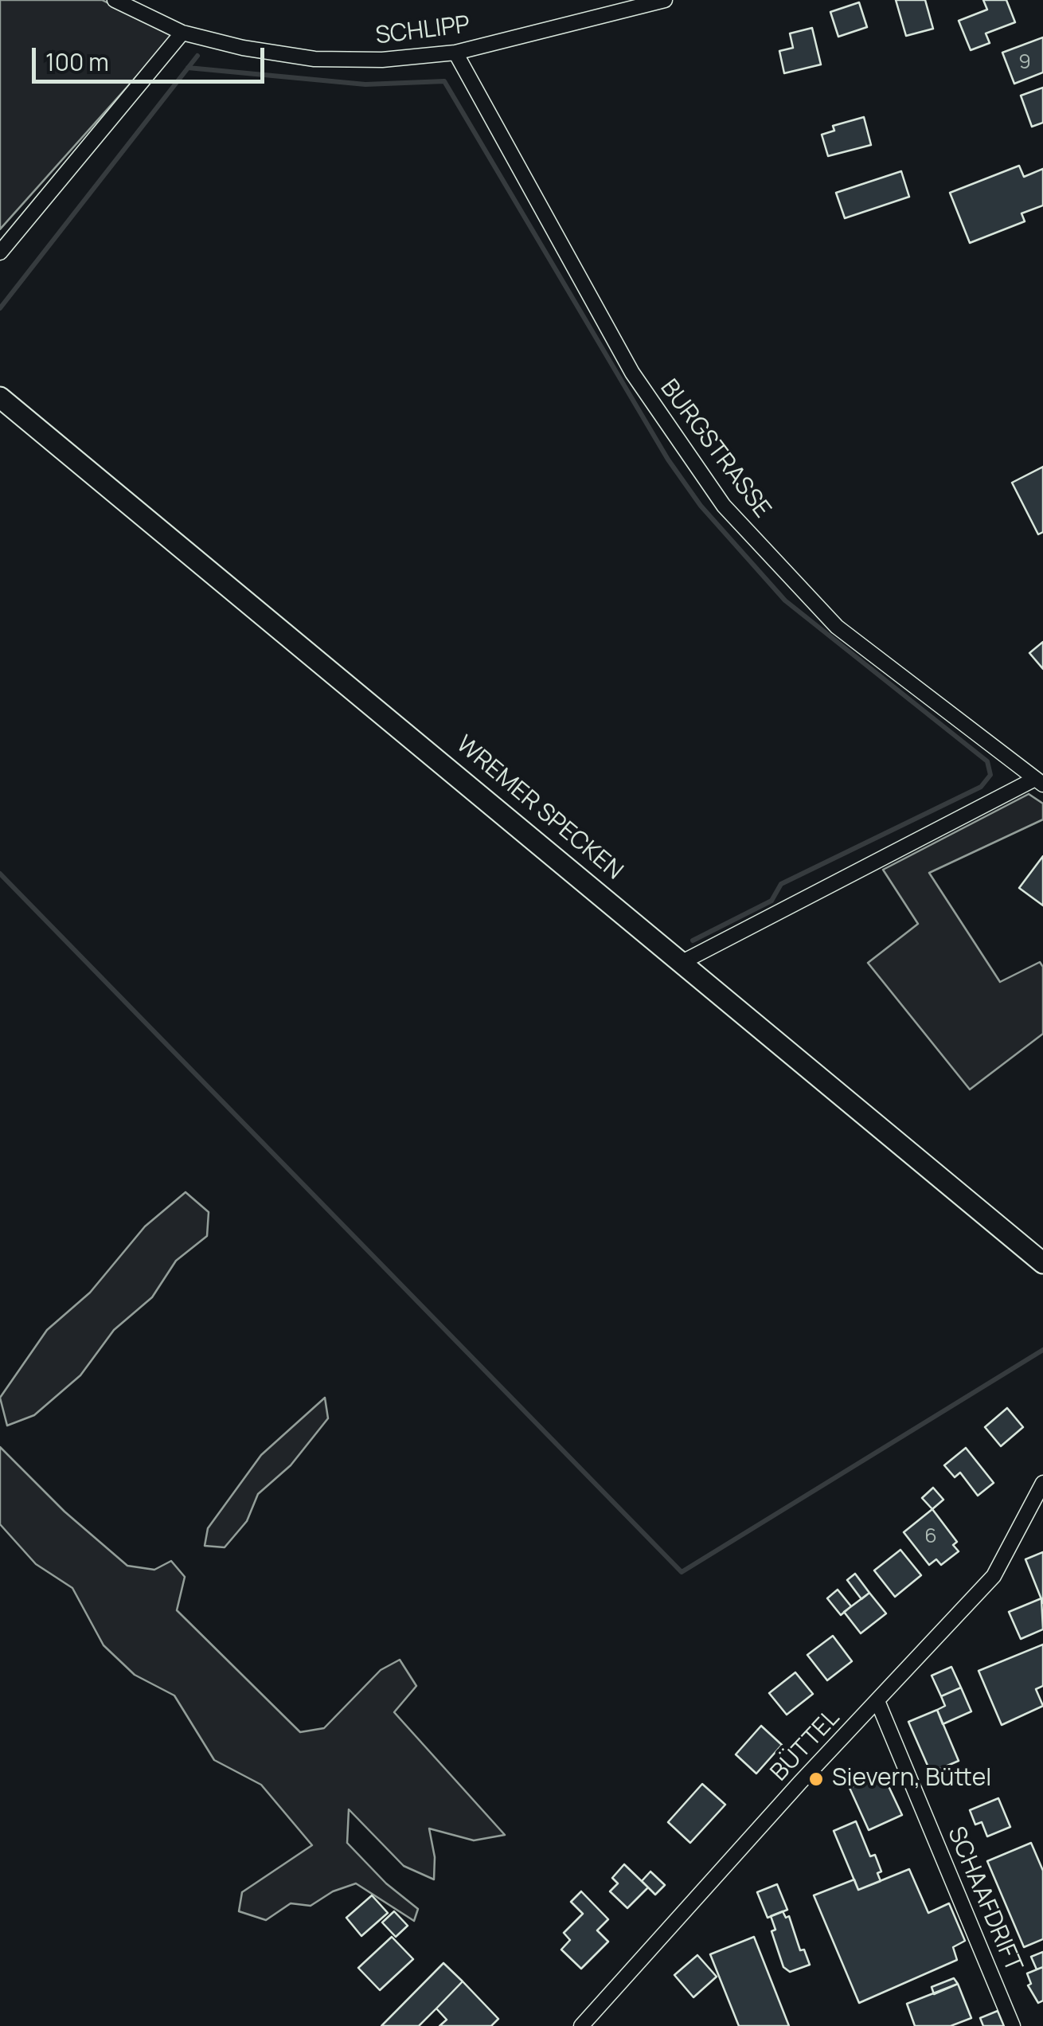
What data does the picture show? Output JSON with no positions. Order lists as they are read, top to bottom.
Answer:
{
  "streets": {
    "street": [
      "SCHLIPP",
      "BURGSTRASSE",
      "WREMER SPECKEN",
      "BÜTTEL",
      "SCHAAFDRIFT"
    ]
  },
  "crossings": [
    ["SCHLIPP", "BURGSTRASSE"],
    ["BÜTTEL", "SCHAAFDRIFT"]
  ],
  "places": ["Sievern, Büttel"],
  "house_numbers": ["9", "6"],
  "scale_bar": "100 m"
}
